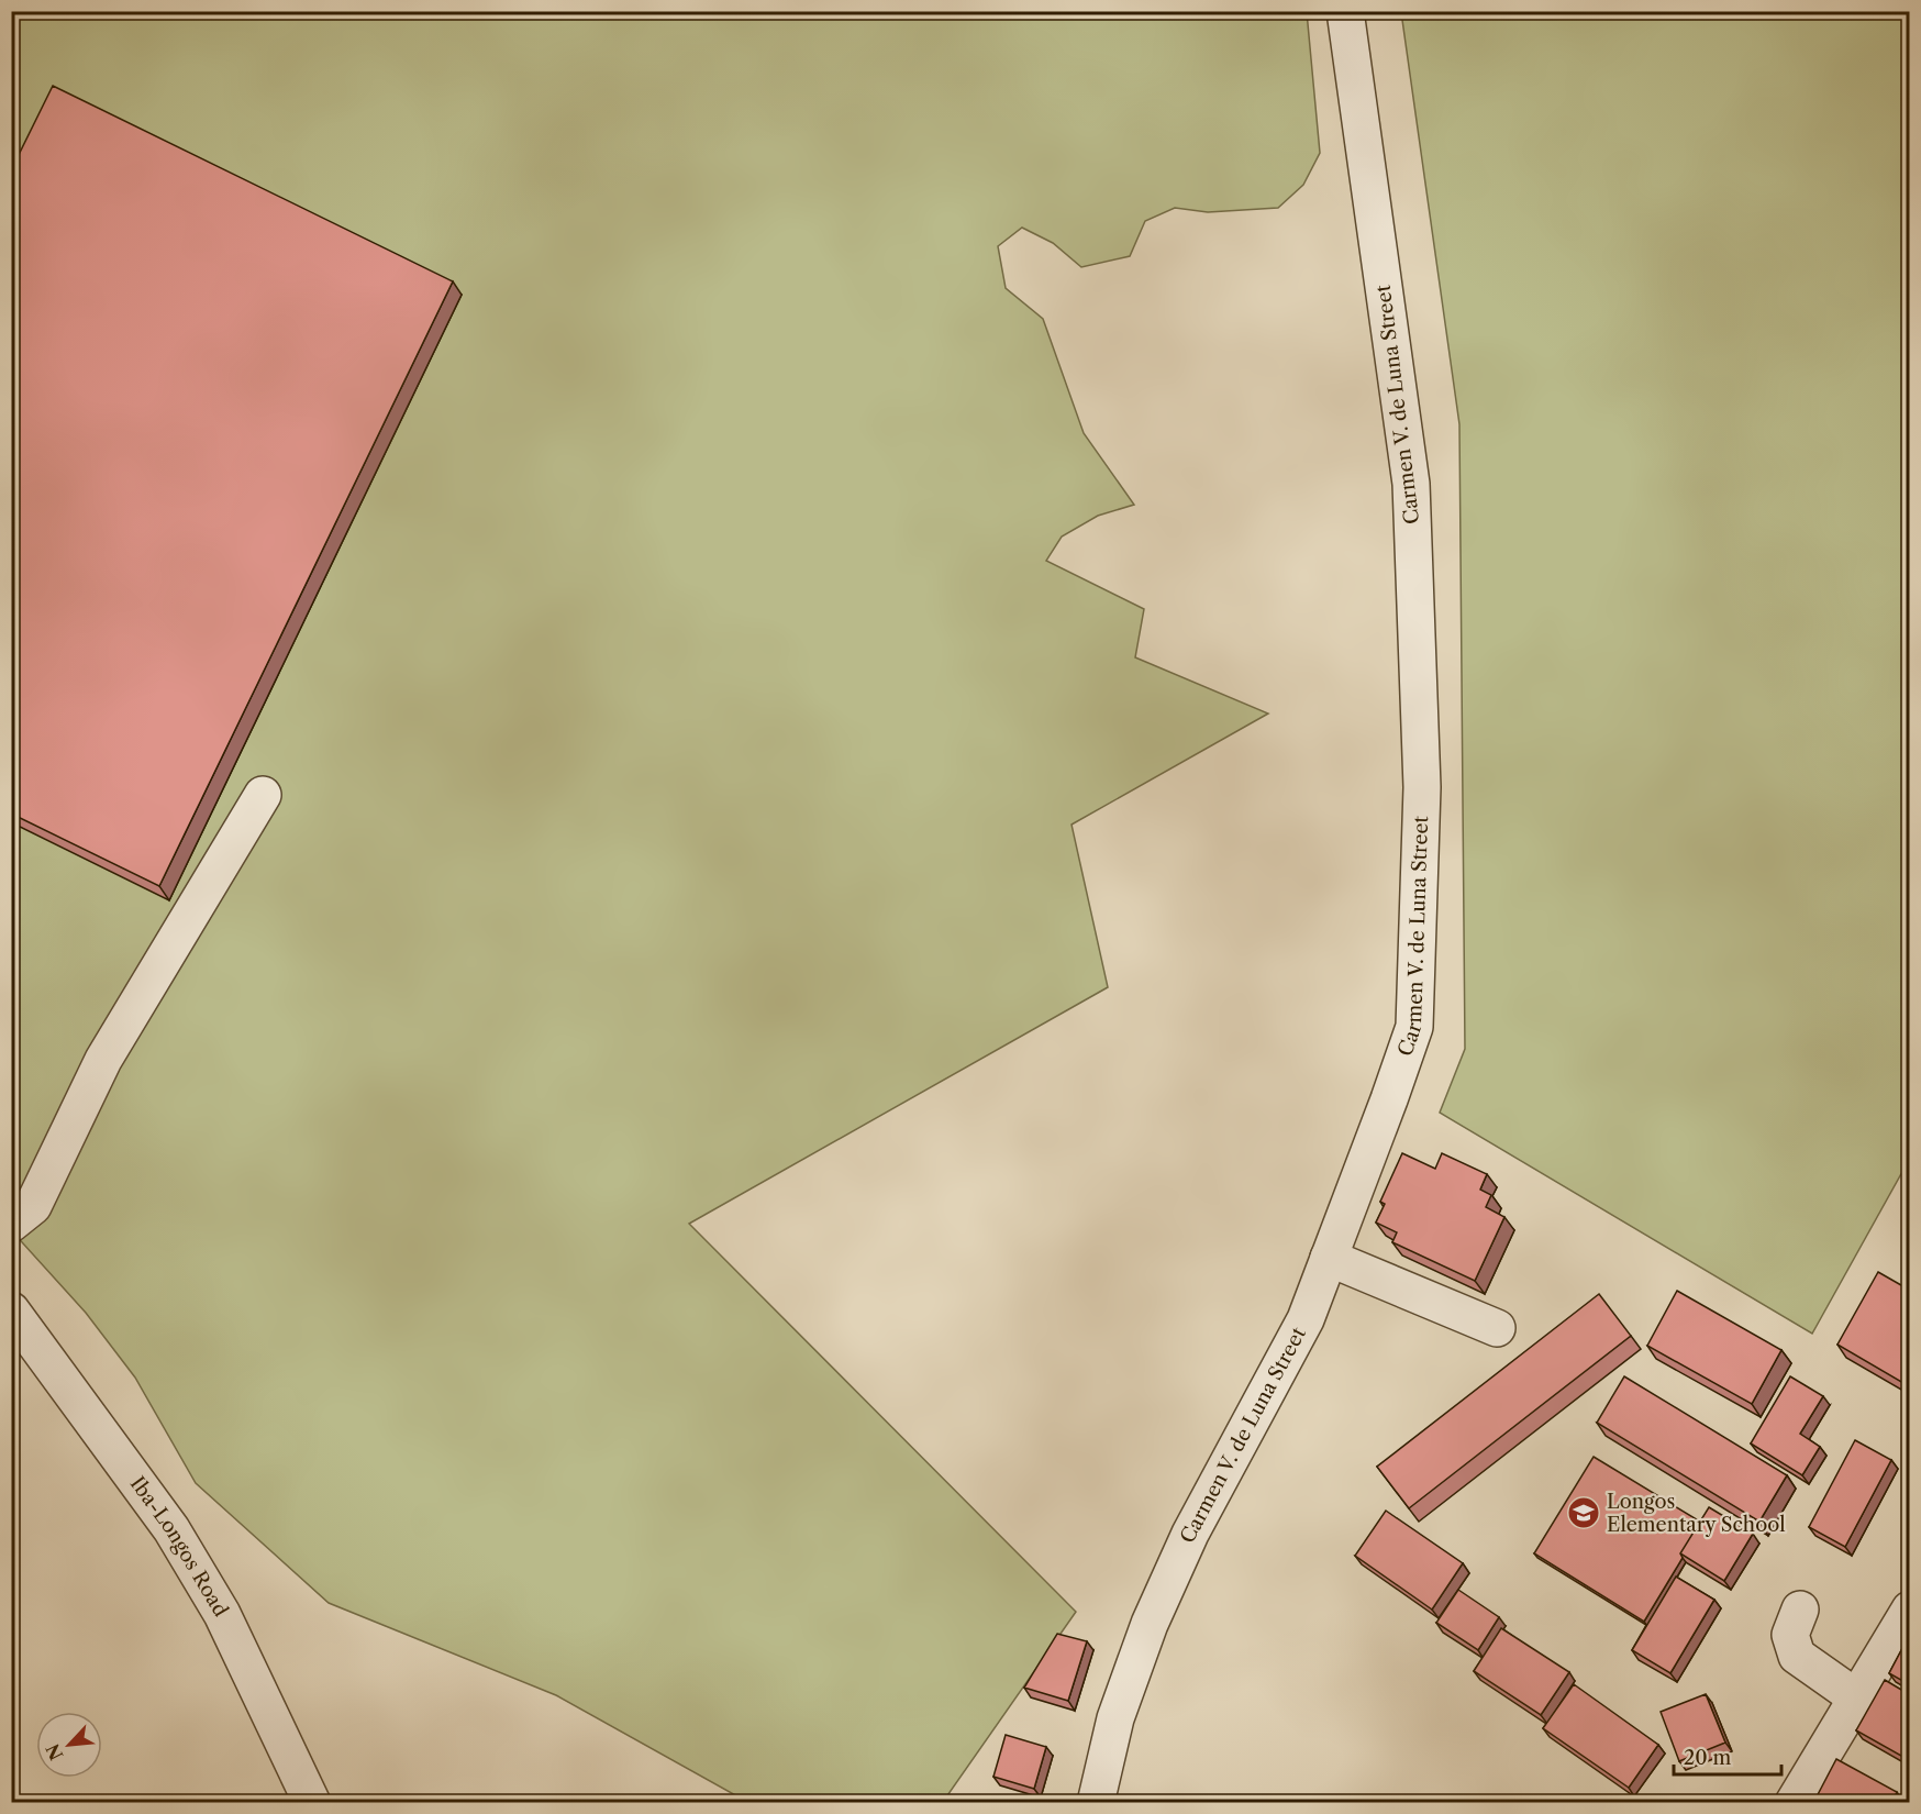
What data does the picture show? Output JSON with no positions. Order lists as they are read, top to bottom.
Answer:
{
  "streets": {
    "street": ["Carmen V. de Luna Street", "Iba-Longos Road"]
  },
  "places": {
    "school or university": ["Longos Elementary School"]
  },
  "scale_bar": "20 m",
  "north": "bottom left"
}
